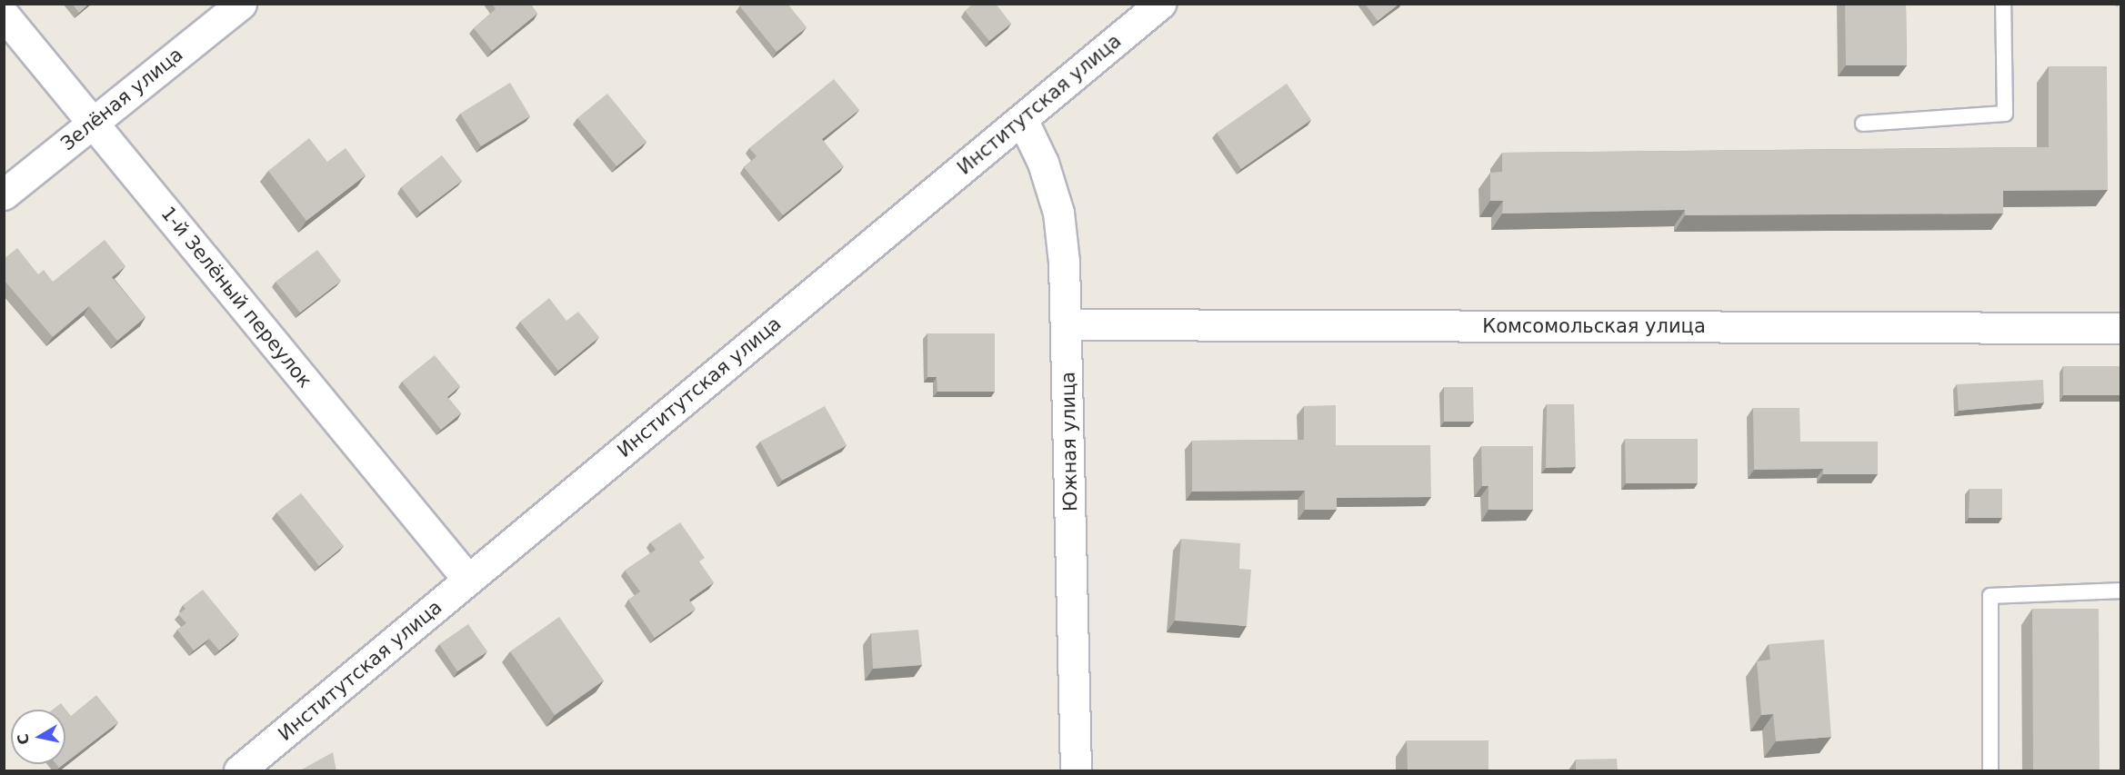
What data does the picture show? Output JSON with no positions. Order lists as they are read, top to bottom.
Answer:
{
  "streets": {
    "street": [
      "Зелёная улица",
      "Институтская улица",
      "1-й Зелёный переулок",
      "Комсомольская улица",
      "Южная улица"
    ]
  },
  "crossings": [
    ["Зелёная улица", "1-й Зелёный переулок"],
    ["Институтская улица", "1-й Зелёный переулок"],
    ["Институтская улица", "Южная улица"],
    ["Комсомольская улица", "Южная улица"]
  ],
  "north": "left"
}
